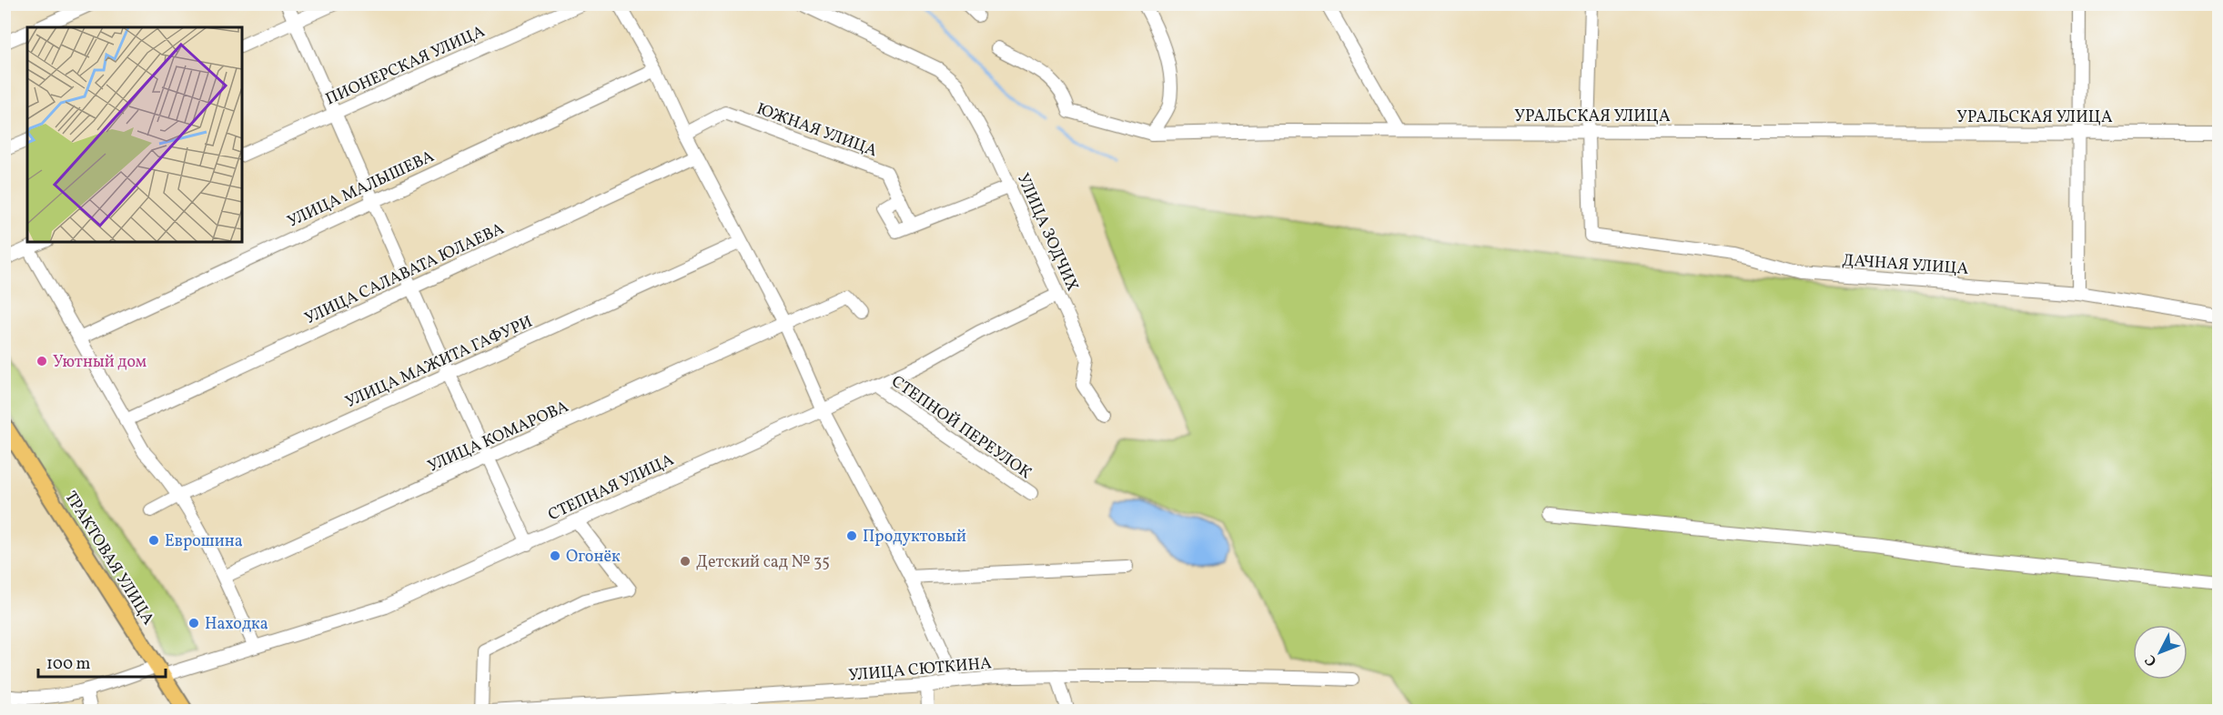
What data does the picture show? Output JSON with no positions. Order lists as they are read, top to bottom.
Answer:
{
  "streets": {
    "main road": ["ТРАКТОВАЯ УЛИЦА"],
    "street": [
      "ПИОНЕРСКАЯ УЛИЦА",
      "УРАЛЬСКАЯ УЛИЦА",
      "ЮЖНАЯ УЛИЦА",
      "УЛИЦА МАЛЫШЕВА",
      "УЛИЦА ЗОДЧИХ",
      "ДАЧНАЯ УЛИЦА",
      "УЛИЦА САЛАВАТА ЮЛАЕВА",
      "УЛИЦА МАЖИТА ГАФУРИ",
      "СТЕПНОЙ ПЕРЕУЛОК",
      "УЛИЦА КОМАРОВА",
      "СТЕПНАЯ УЛИЦА",
      "УЛИЦА СЮТКИНА"
    ]
  },
  "crossings": [
    ["УРАЛЬСКАЯ УЛИЦА", "ДАЧНАЯ УЛИЦА"],
    ["УЛИЦА ЗОДЧИХ", "СТЕПНАЯ УЛИЦА"],
    ["СТЕПНОЙ ПЕРЕУЛОК", "СТЕПНАЯ УЛИЦА"],
    ["СТЕПНАЯ УЛИЦА", "ТРАКТОВАЯ УЛИЦА"]
  ],
  "places": [
    "Уютный дом",
    "Продуктовый",
    "Еврошина",
    "Огонёк",
    "Детский сад № 35",
    "Находка"
  ],
  "scale_bar": "100 m",
  "north": "bottom left"
}
